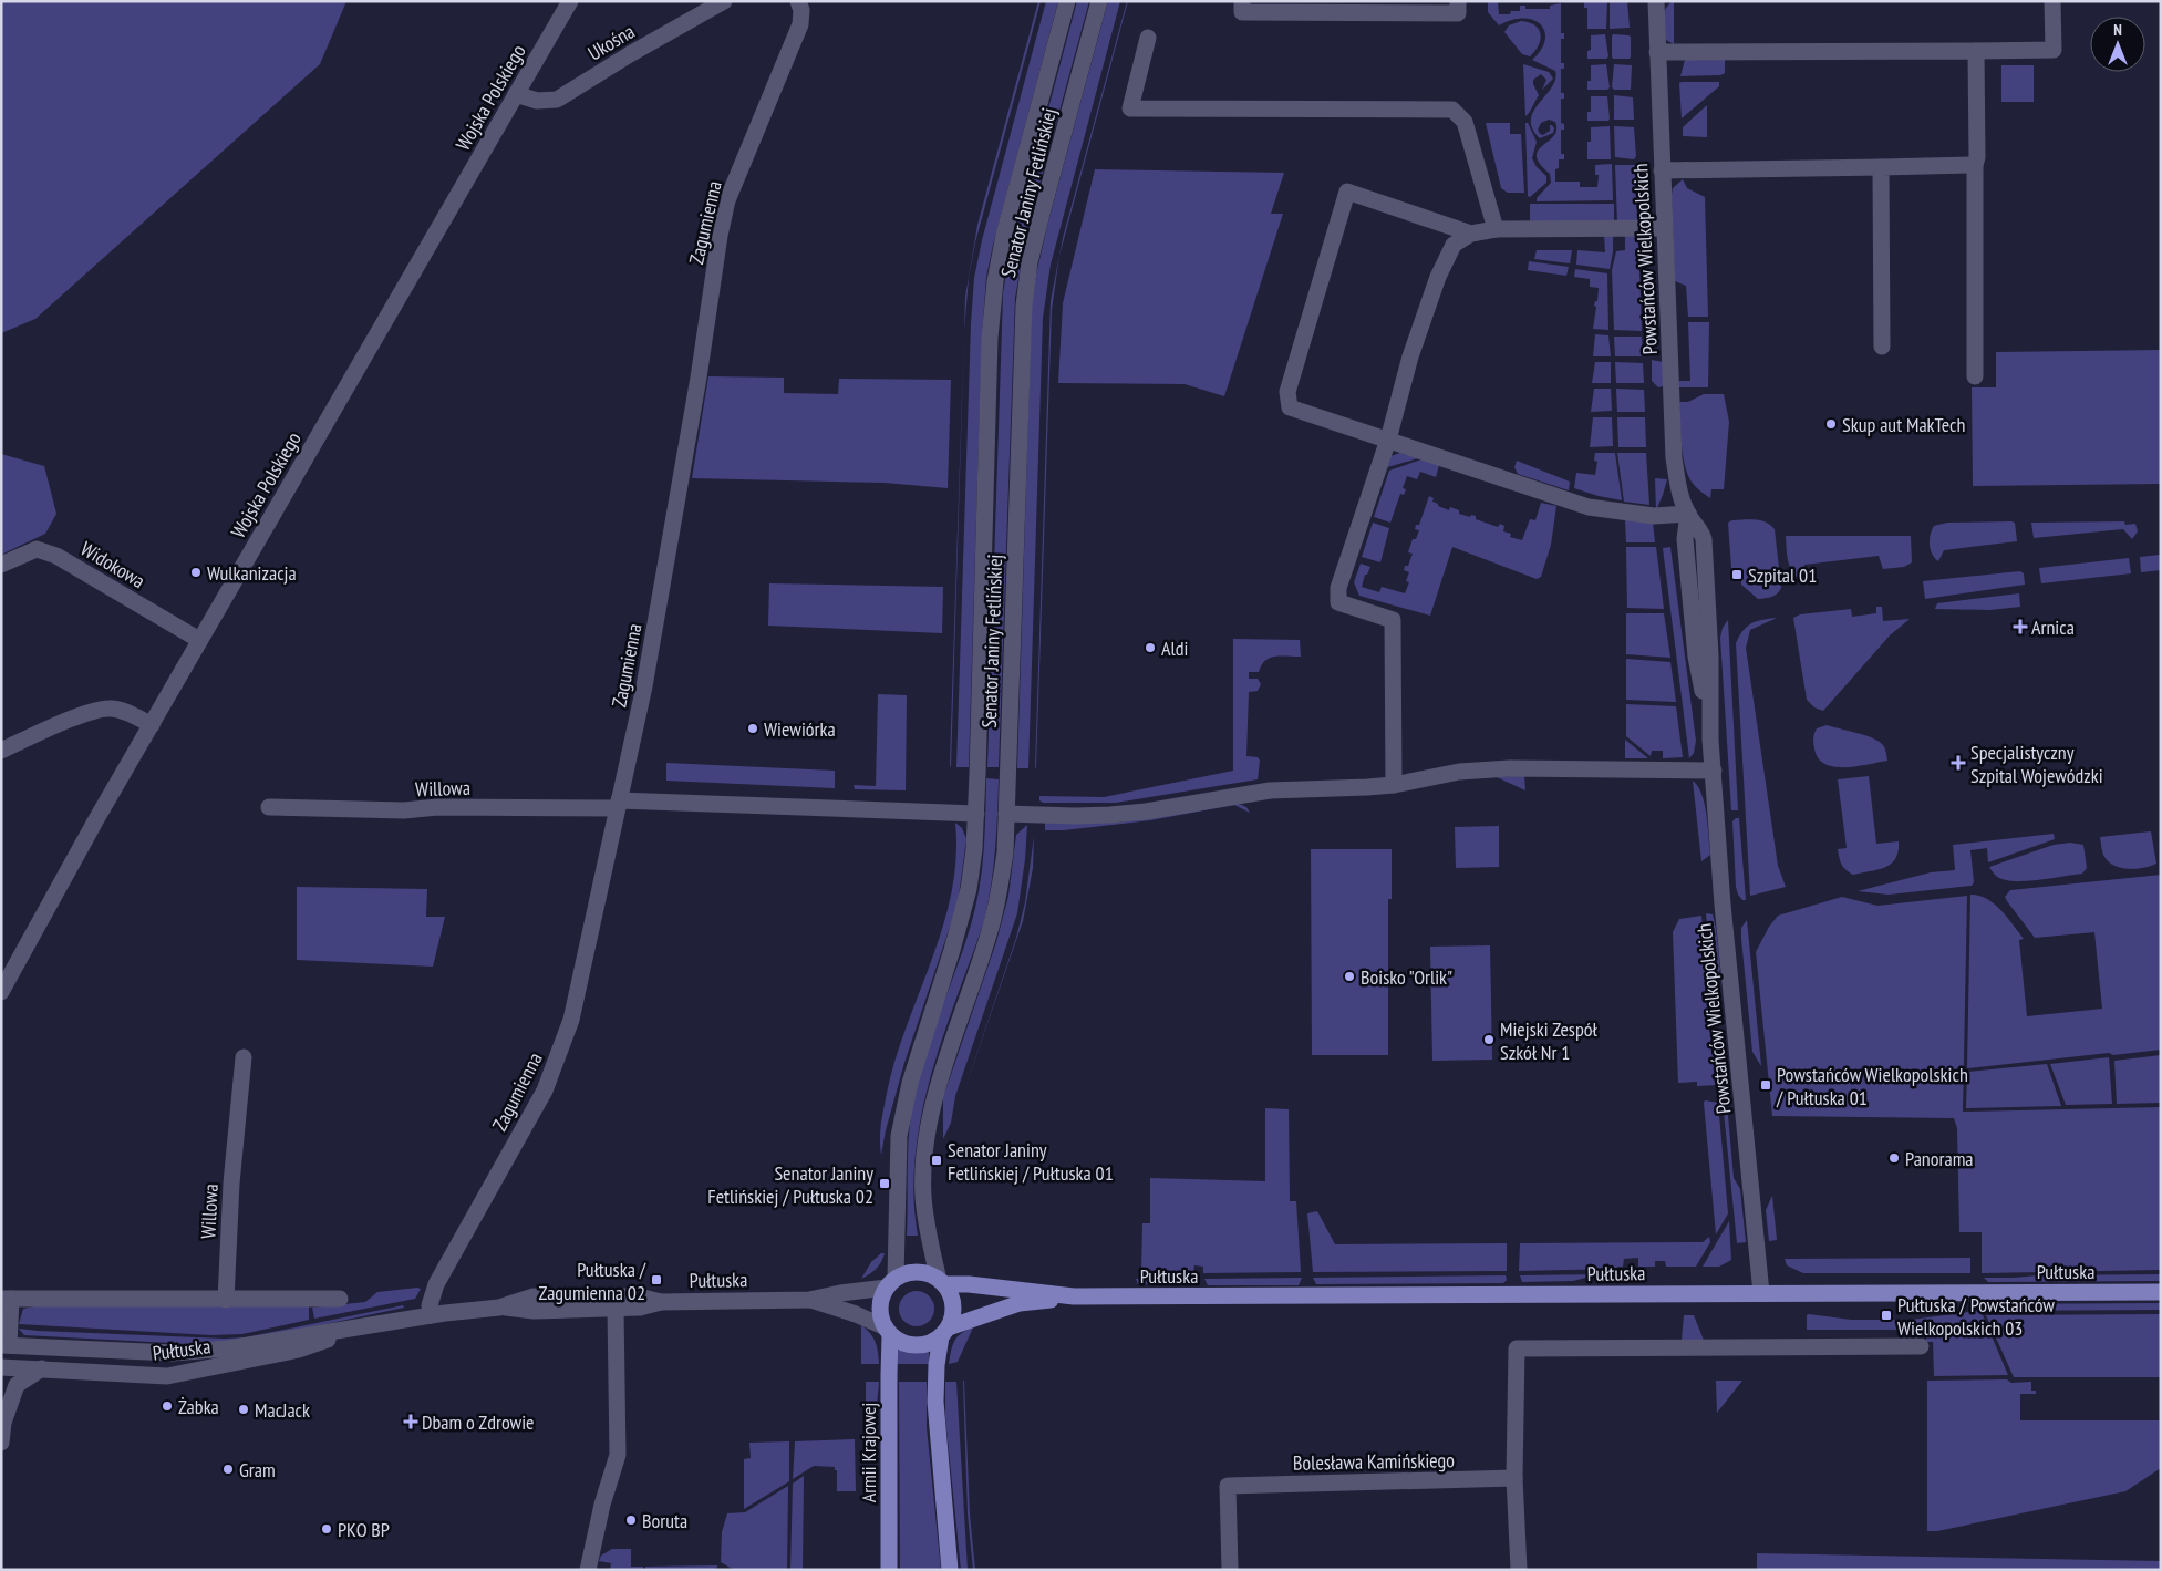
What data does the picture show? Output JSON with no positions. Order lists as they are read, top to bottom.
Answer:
{
  "streets": {
    "main road": ["Pułtuska", "Armii Krajowej"],
    "street": [
      "Ukośna",
      "Wojska Polskiego",
      "Senator Janiny Fetlińskiej",
      "Zagumienna",
      "Powstańców Wielkopolskich",
      "Widokowa",
      "Willowa",
      "Bolesława Kamińskiego"
    ]
  },
  "crossings": [
    ["Ukośna", "Wojska Polskiego"],
    ["Wojska Polskiego", "Widokowa"],
    ["Senator Janiny Fetlińskiej", "Willowa"],
    ["Senator Janiny Fetlińskiej", "Pułtuska"],
    ["Senator Janiny Fetlińskiej", "Armii Krajowej"],
    ["Zagumienna", "Willowa"],
    ["Zagumienna", "Pułtuska"],
    ["Powstańców Wielkopolskich", "Pułtuska"],
    ["Willowa", "Pułtuska"],
    ["Pułtuska", "Armii Krajowej"]
  ],
  "places": {
    "other": [
      "Skup aut MakTech",
      "Wulkanizacja",
      "Aldi",
      "Wiewiórka",
      "Boisko \"Orlik\"",
      "Miejski Zespół Szkół Nr 1",
      "Panorama",
      "Żabka",
      "MacJack",
      "Gram",
      "Boruta",
      "PKO BP"
    ],
    "transit": [
      "Szpital 01",
      "Powstańców Wielkopolskich / Pułtuska 01",
      "Senator Janiny Fetlińskiej / Pułtuska 01",
      "Senator Janiny Fetlińskiej / Pułtuska 02",
      "Pułtuska / Zagumienna 02",
      "Pułtuska / Powstańców Wielkopolskich 03"
    ],
    "health": ["Arnica", "Specjalistyczny Szpital Wojewódzki", "Dbam o Zdrowie"]
  },
  "north": "top"
}
